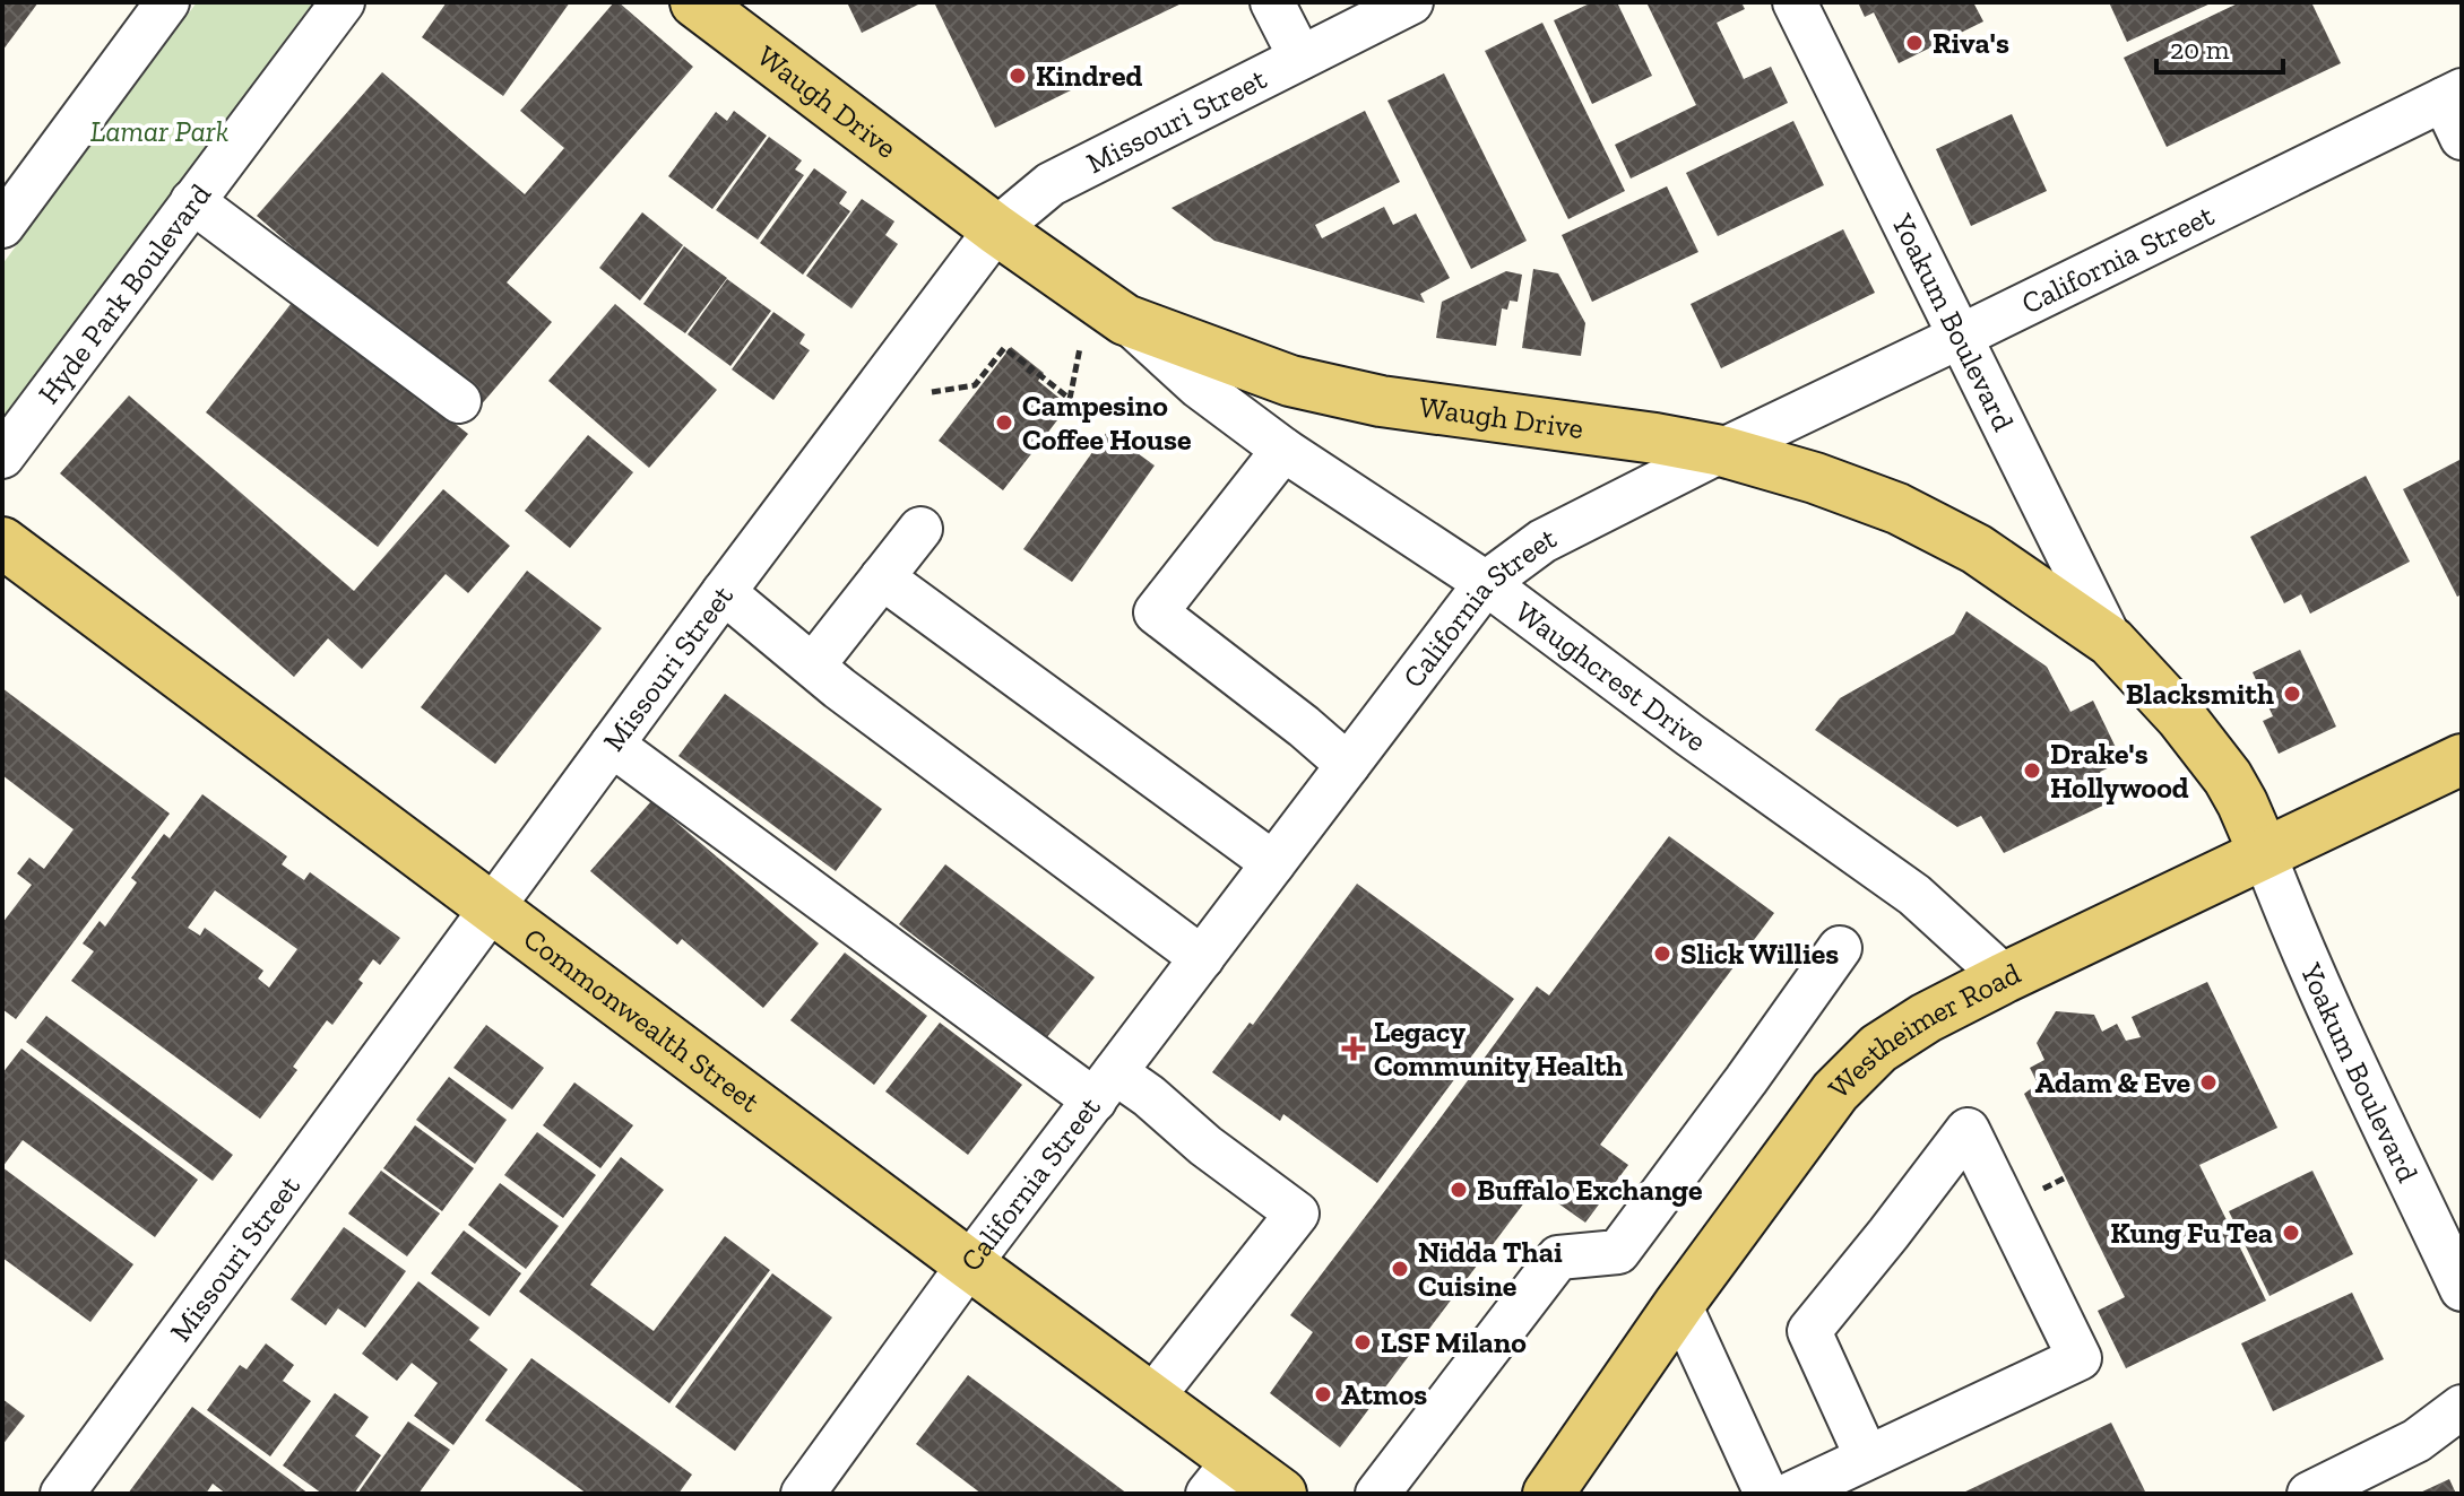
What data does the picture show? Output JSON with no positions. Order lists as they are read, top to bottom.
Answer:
{
  "streets": {
    "main road": ["Waugh Drive", "Commonwealth Street", "Westheimer Road"],
    "street": [
      "Missouri Street",
      "California Street",
      "Hyde Park Boulevard",
      "Yoakum Boulevard",
      "Waughcrest Drive"
    ]
  },
  "crossings": [
    ["Waugh Drive", "Missouri Street"],
    ["Waugh Drive", "California Street"],
    ["Waugh Drive", "Yoakum Boulevard"],
    ["Waugh Drive", "Waughcrest Drive"],
    ["Waugh Drive", "Westheimer Road"],
    ["Missouri Street", "Commonwealth Street"],
    ["California Street", "Yoakum Boulevard"],
    ["California Street", "Waughcrest Drive"],
    ["California Street", "Commonwealth Street"],
    ["Yoakum Boulevard", "Westheimer Road"],
    ["Waughcrest Drive", "Westheimer Road"]
  ],
  "parks": ["Lamar Park"],
  "places": {
    "other": [
      "Riva's",
      "Kindred",
      "Campesino Coffee House",
      "Blacksmith",
      "Drake's Hollywood",
      "Slick Willies",
      "Adam & Eve",
      "Buffalo Exchange",
      "Kung Fu Tea",
      "Nidda Thai Cuisine",
      "LSF Milano",
      "Atmos"
    ],
    "health": ["Legacy Community Health"]
  },
  "scale_bar": "20 m"
}
